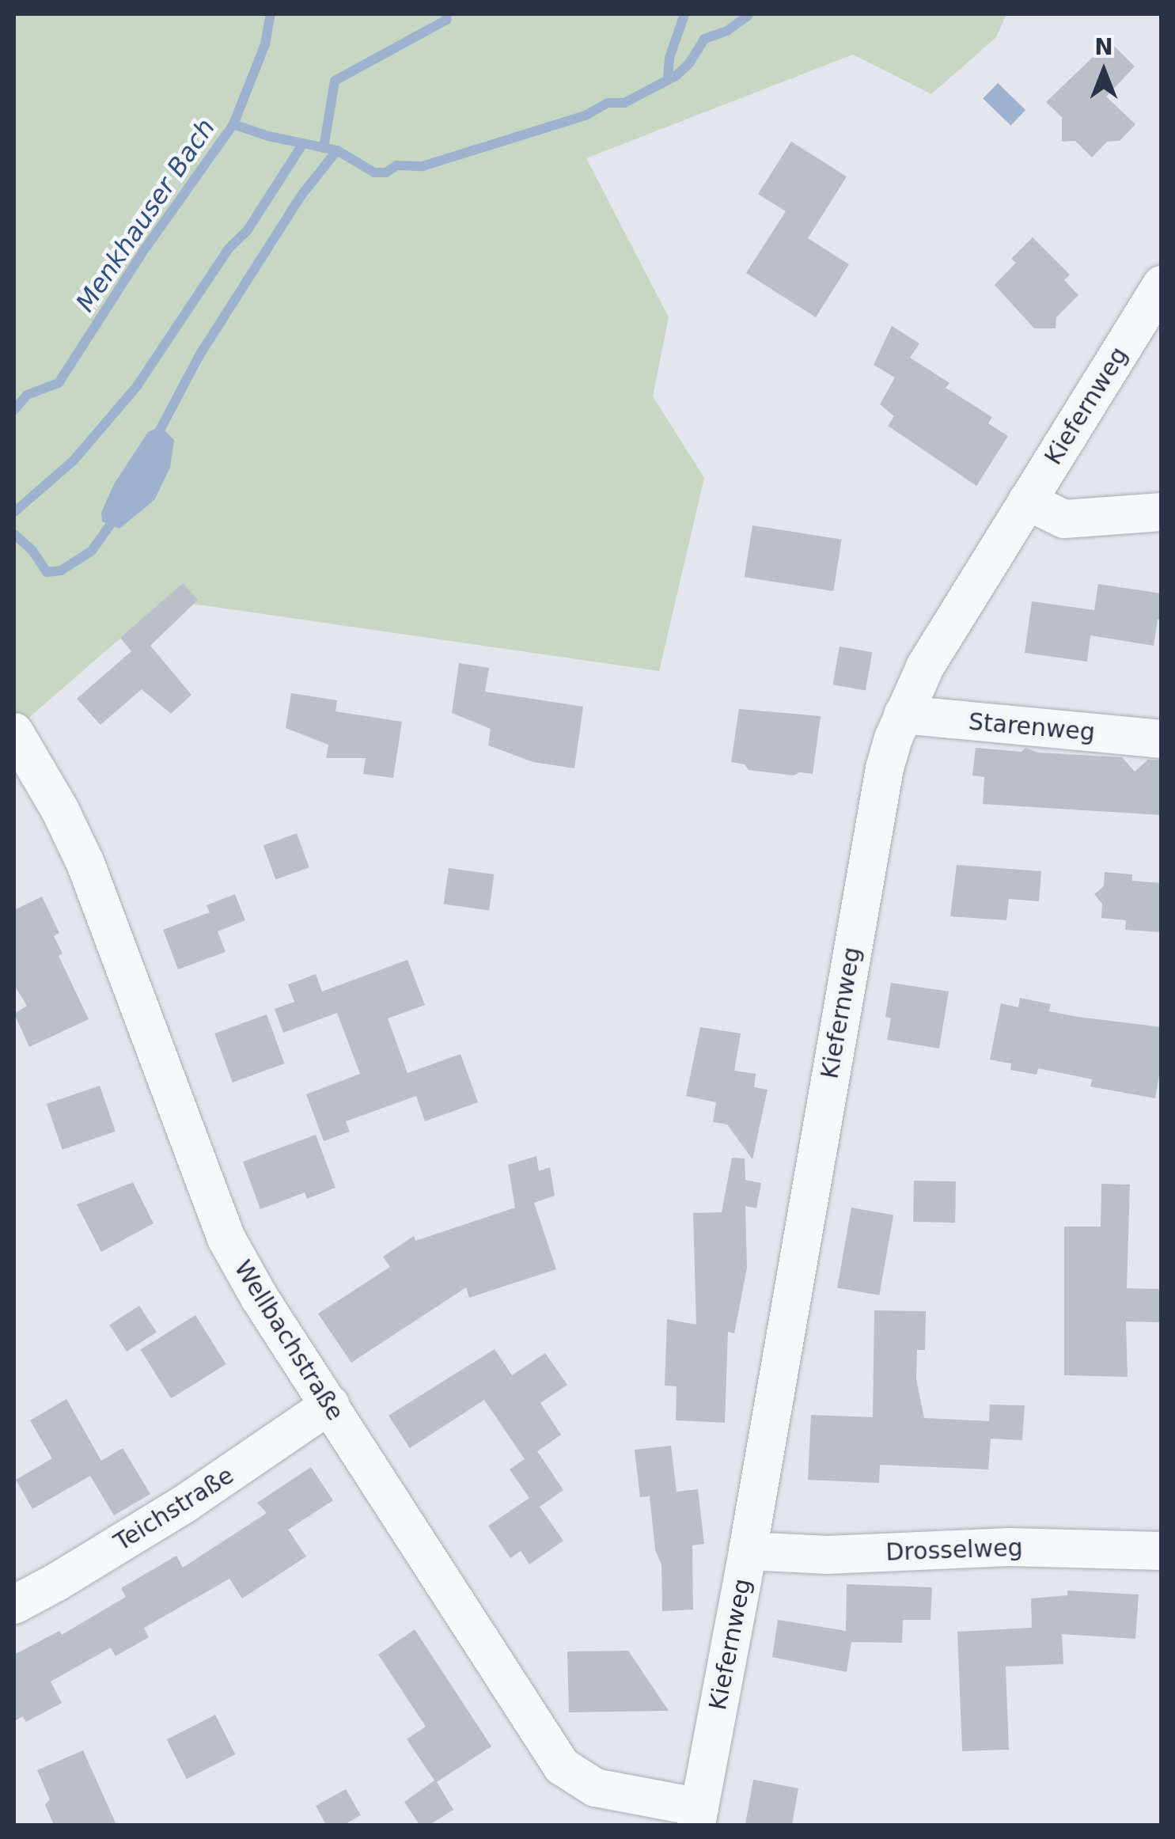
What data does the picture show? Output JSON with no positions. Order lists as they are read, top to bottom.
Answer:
{
  "streets": {
    "street": [
      "Kiefernweg",
      "Starenweg",
      "Wellbachstraße",
      "Teichstraße",
      "Drosselweg"
    ]
  },
  "crossings": [
    ["Kiefernweg", "Starenweg"],
    ["Kiefernweg", "Wellbachstraße"],
    ["Kiefernweg", "Drosselweg"],
    ["Wellbachstraße", "Teichstraße"]
  ],
  "water": ["Menkhauser Bach"],
  "north": "top"
}
